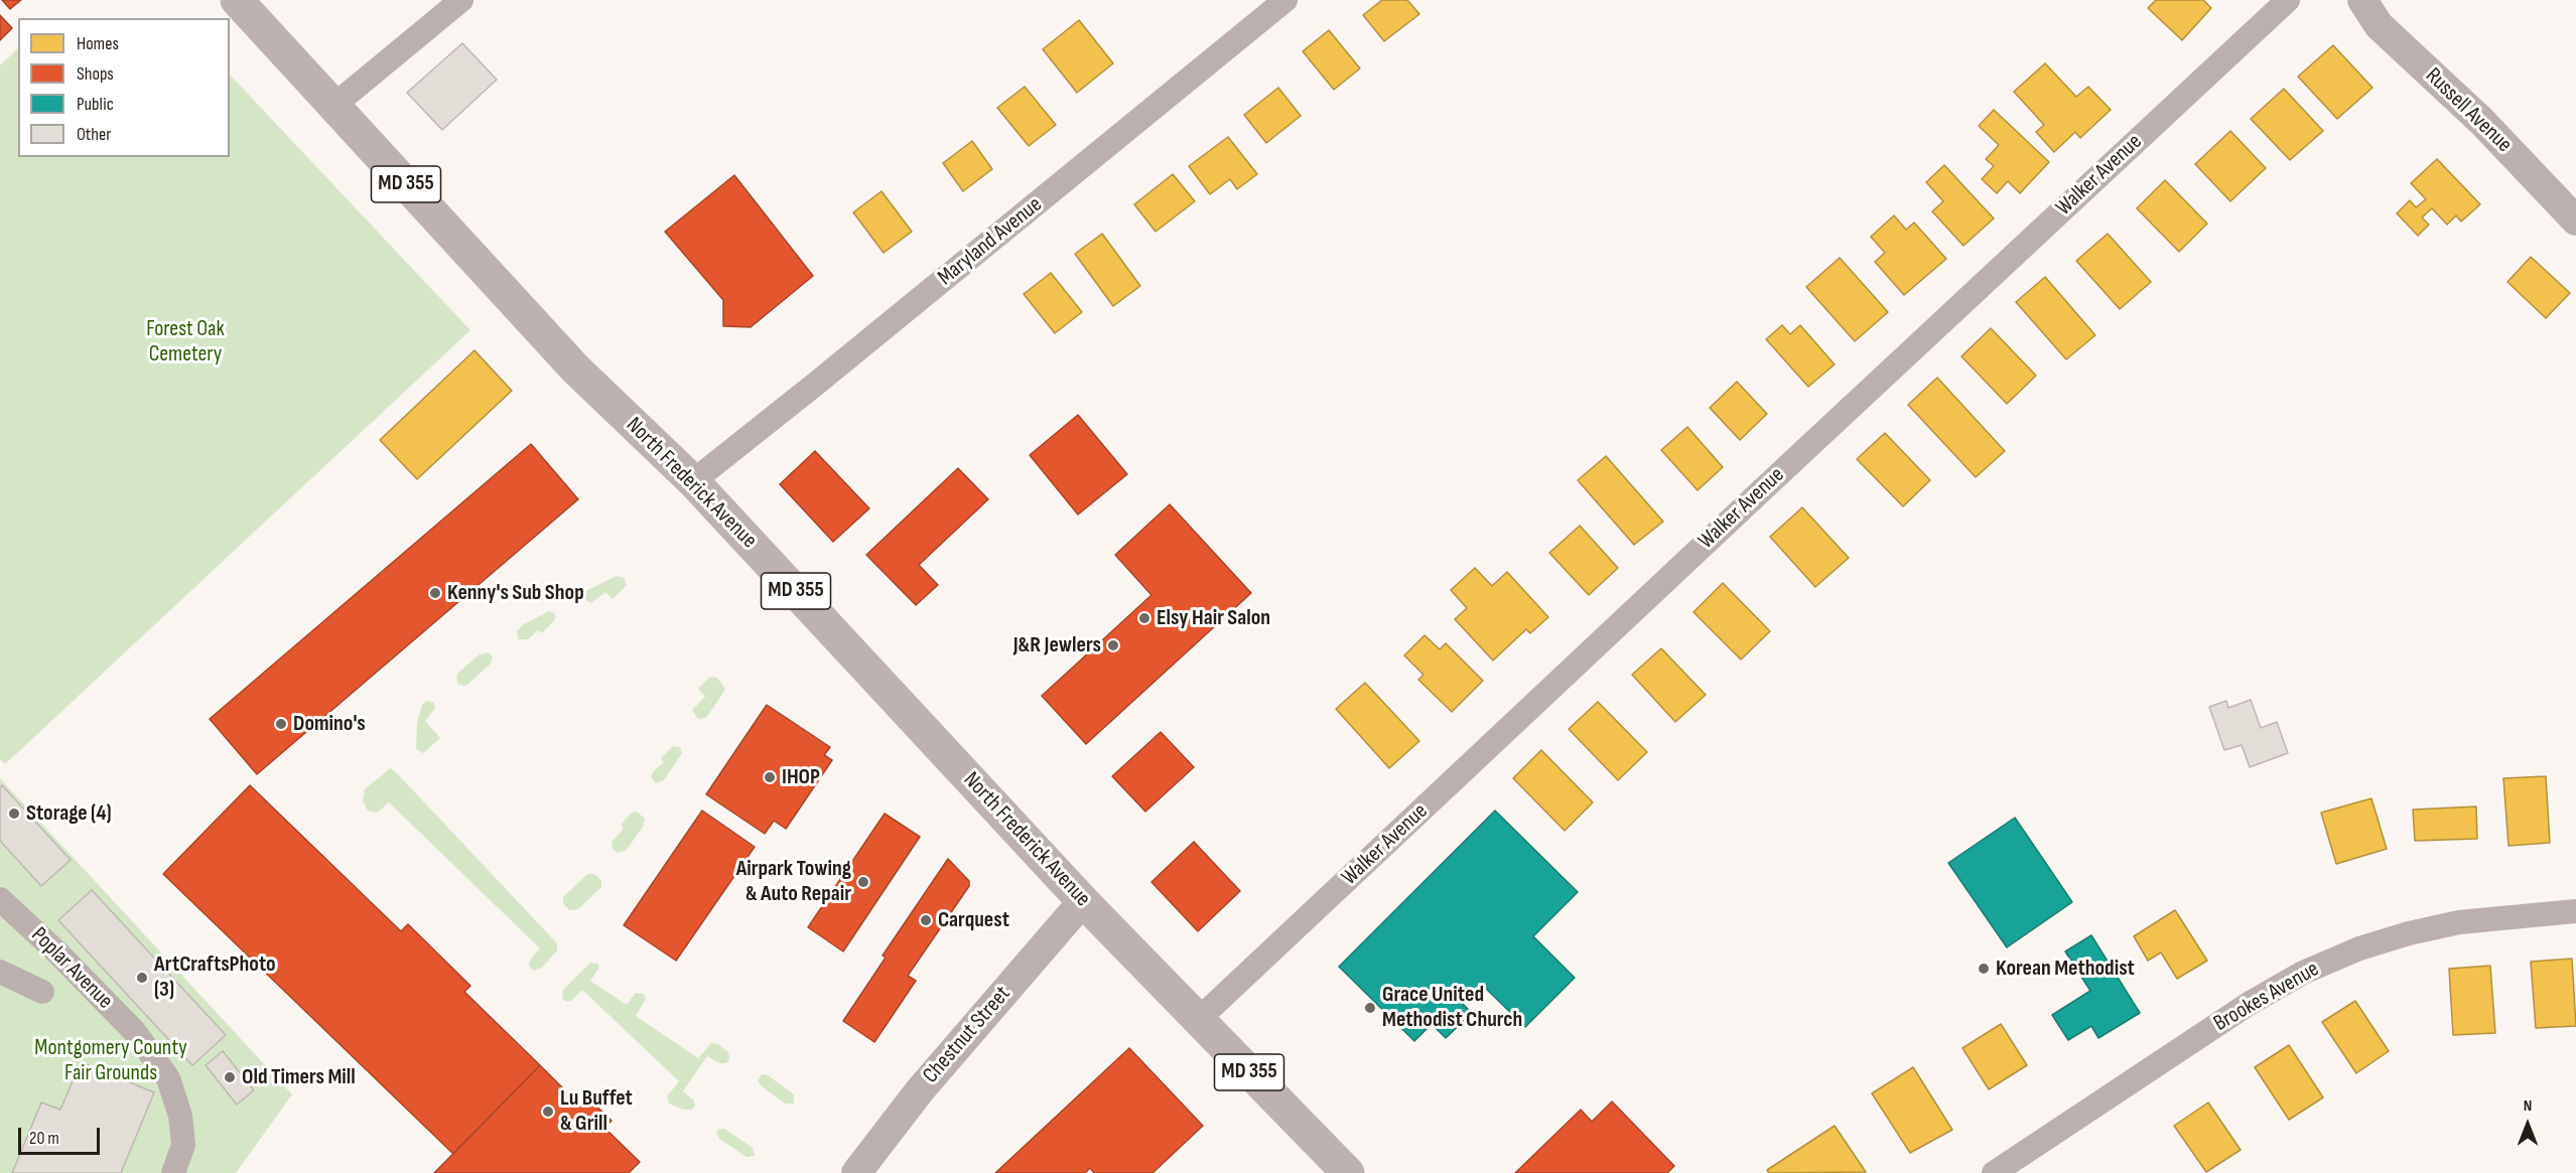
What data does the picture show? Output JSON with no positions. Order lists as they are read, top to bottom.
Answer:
{
  "streets": {
    "main road": ["MD 355", "North Frederick Avenue"],
    "street": [
      "Russell Avenue",
      "Walker Avenue",
      "Maryland Avenue",
      "Poplar Avenue",
      "Brookes Avenue",
      "Chestnut Street"
    ]
  },
  "crossings": [
    ["Walker Avenue", "North Frederick Avenue"],
    ["Maryland Avenue", "North Frederick Avenue"],
    ["North Frederick Avenue", "Chestnut Street"]
  ],
  "parks": ["Forest Oak Cemetery", "Montgomery County Fair Grounds"],
  "places": [
    "Kenny's Sub Shop",
    "Elsy Hair Salon",
    "J&R Jewlers",
    "Domino's",
    "IHOP",
    "Storage (4)",
    "Airpark Towing & Auto Repair",
    "Carquest",
    "Korean Methodist",
    "ArtCraftsPhoto (3)",
    "Grace United Methodist Church",
    "Old Timers Mill",
    "Lu Buffet & Grill"
  ],
  "legend": [
    "Homes",
    "Shops",
    "Public",
    "Other"
  ],
  "scale_bar": "20 m",
  "north": "top"
}
